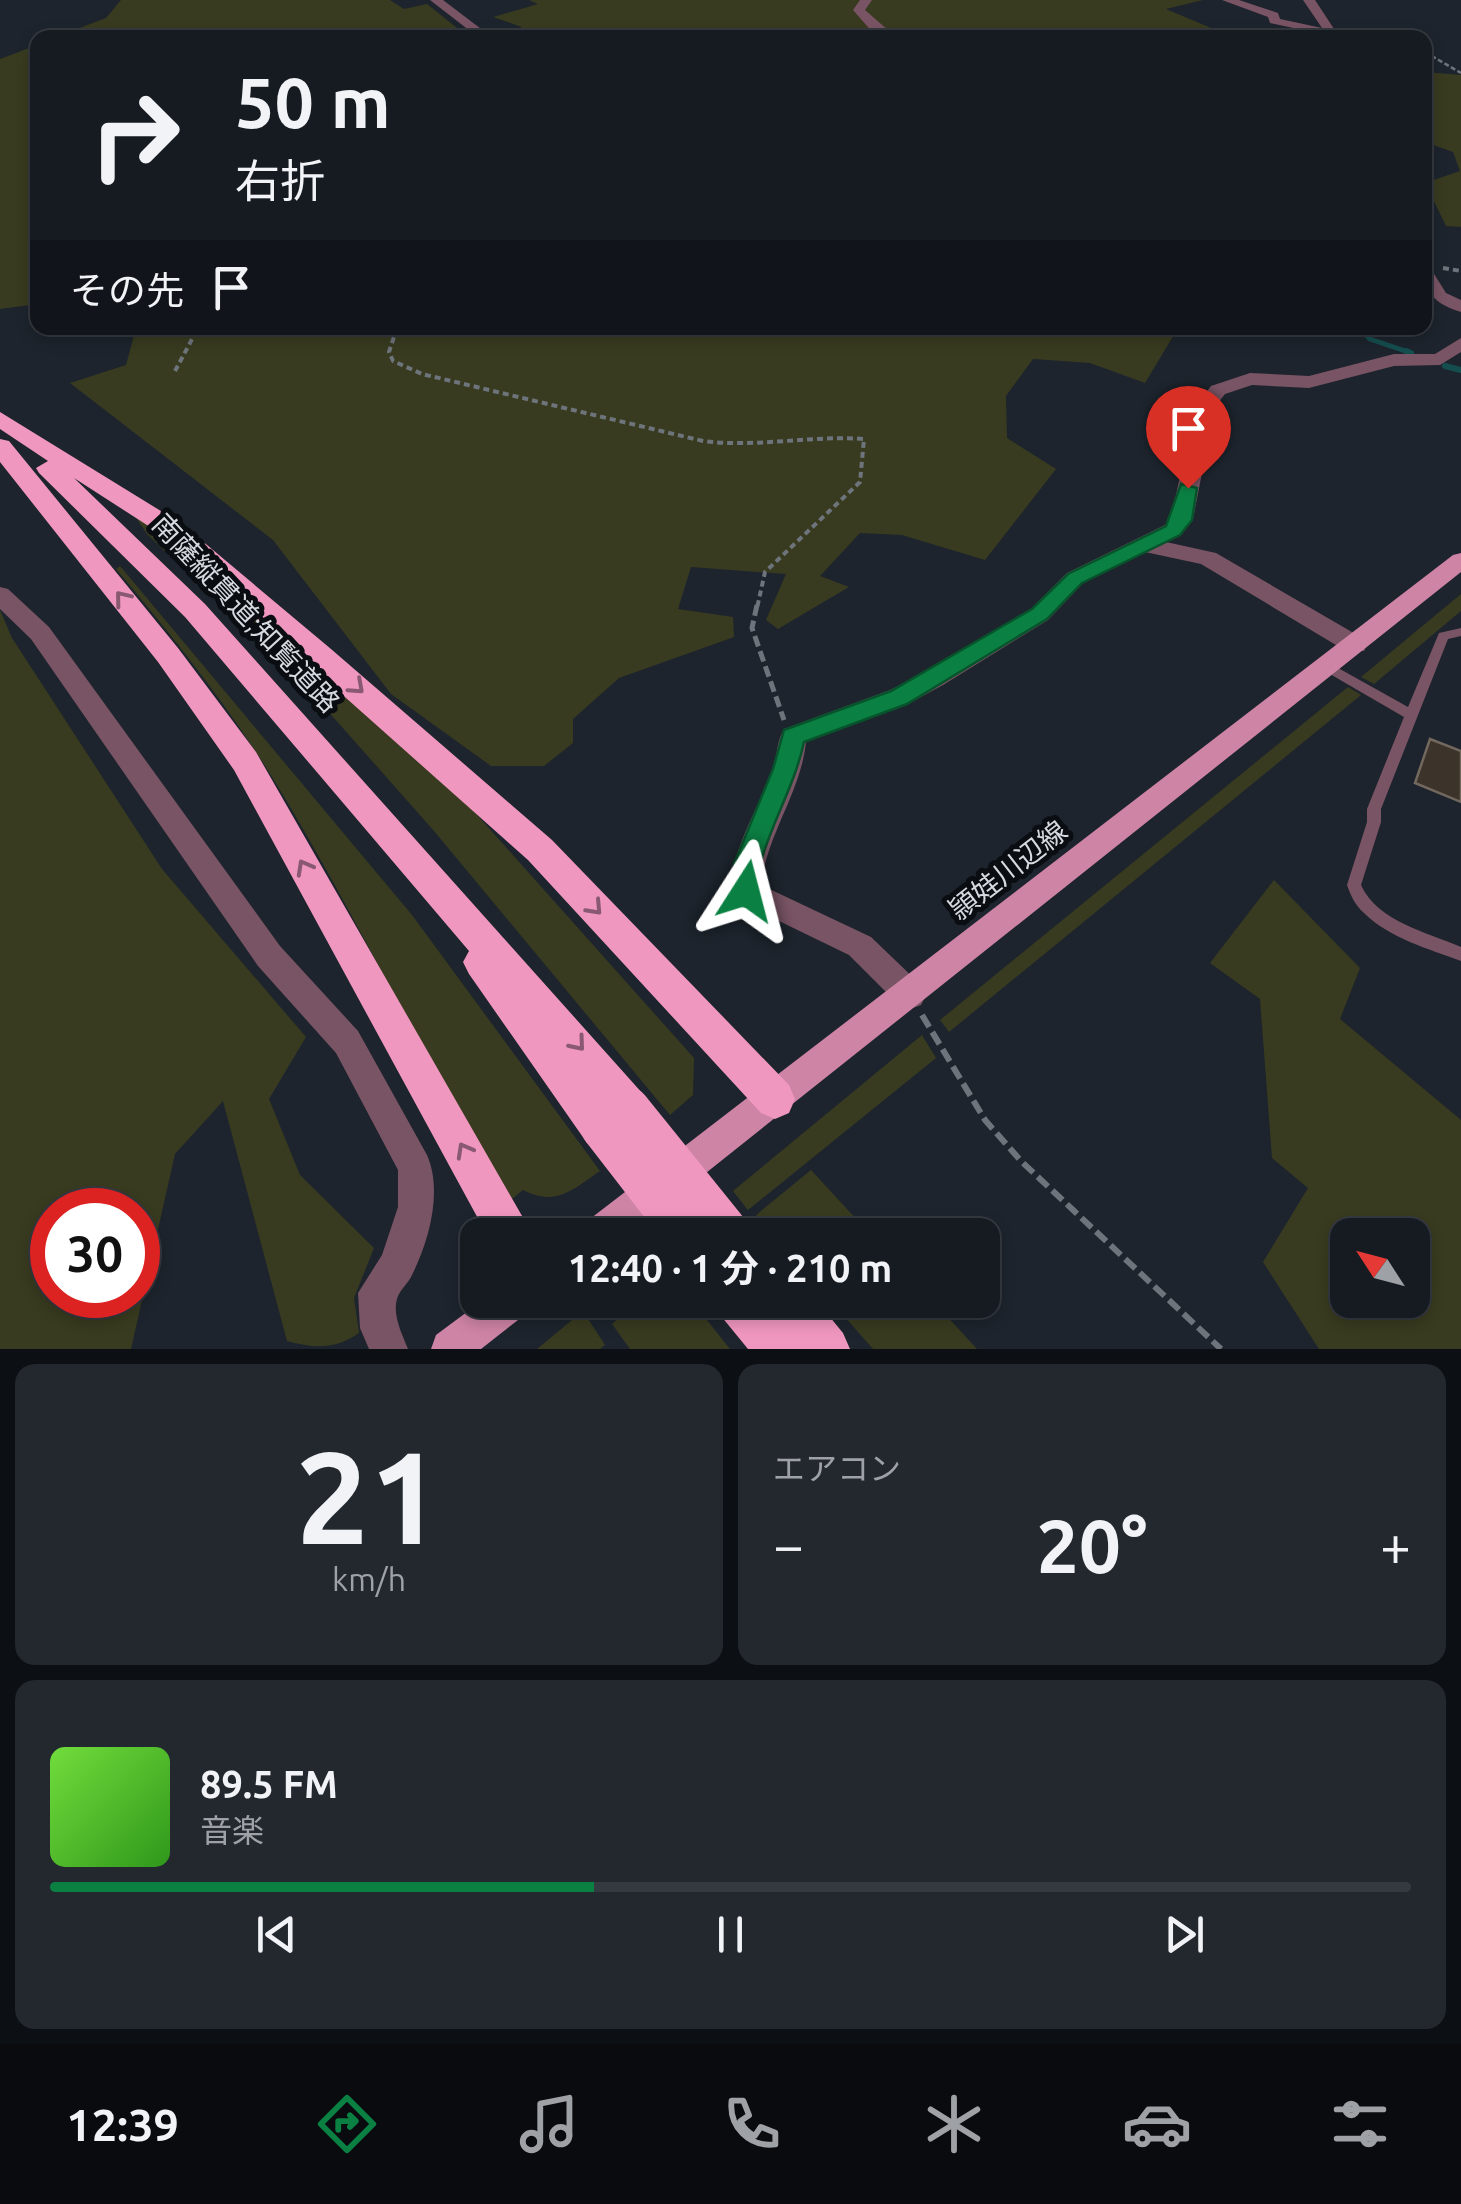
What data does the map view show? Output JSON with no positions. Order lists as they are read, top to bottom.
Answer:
{
  "streets": {
    "highway": ["南薩縦貫道;知覧道路"],
    "main road": ["頴娃川辺線"]
  },
  "north": "top left",
  "page": {
    "turn": ["50 m", "右折"],
    "then": "その先",
    "limit": "30",
    "trip": "12:40 · 1 分 · 210 m",
    "tile": [
      ["21", "km/h"],
      "エアコン"
    ],
    "heat": ["−", "20°", "+"],
    "song": ["89.5 FM", "音楽"],
    "tabs": "12:39"
  }
}
